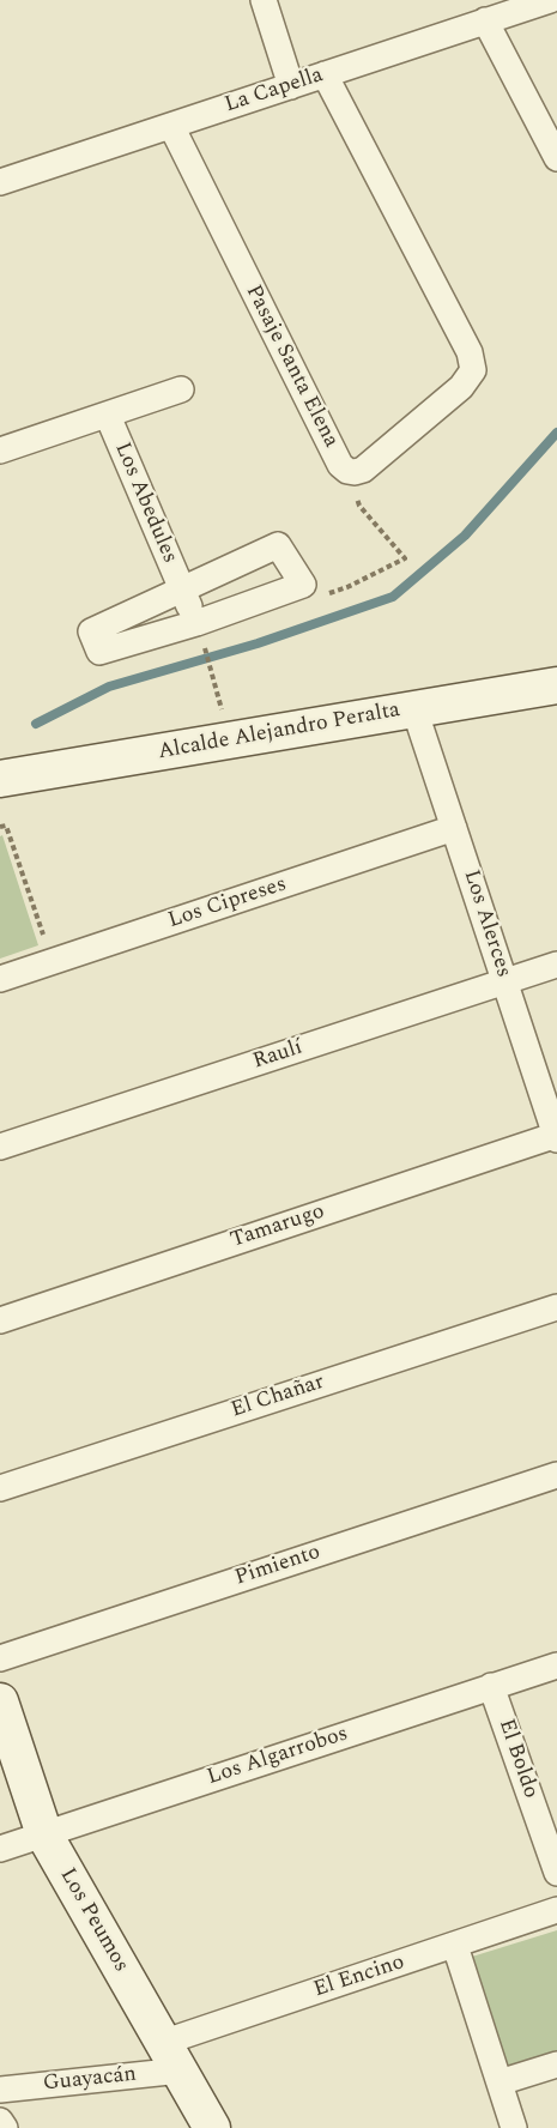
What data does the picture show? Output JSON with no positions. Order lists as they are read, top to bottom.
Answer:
{
  "streets": {
    "main road": ["Alcalde Alejandro Peralta", "Los Peumos"],
    "street": [
      "La Capella",
      "Pasaje Santa Elena",
      "Los Abedules",
      "Los Cipreses",
      "Los Alerces",
      "Raulí",
      "Tamarugo",
      "El Chañar",
      "Pimiento",
      "Los Algarrobos",
      "El Boldo",
      "El Encino",
      "Guayacán"
    ]
  },
  "crossings": [
    ["La Capella", "Pasaje Santa Elena"],
    ["Alcalde Alejandro Peralta", "Los Alerces"],
    ["Los Cipreses", "Los Alerces"],
    ["Los Alerces", "Raulí"],
    ["Los Alerces", "Tamarugo"],
    ["Los Algarrobos", "El Boldo"],
    ["Los Algarrobos", "Los Peumos"],
    ["Los Peumos", "El Encino"],
    ["Los Peumos", "Guayacán"],
    ["El Encino", "Guayacán"]
  ]
}
